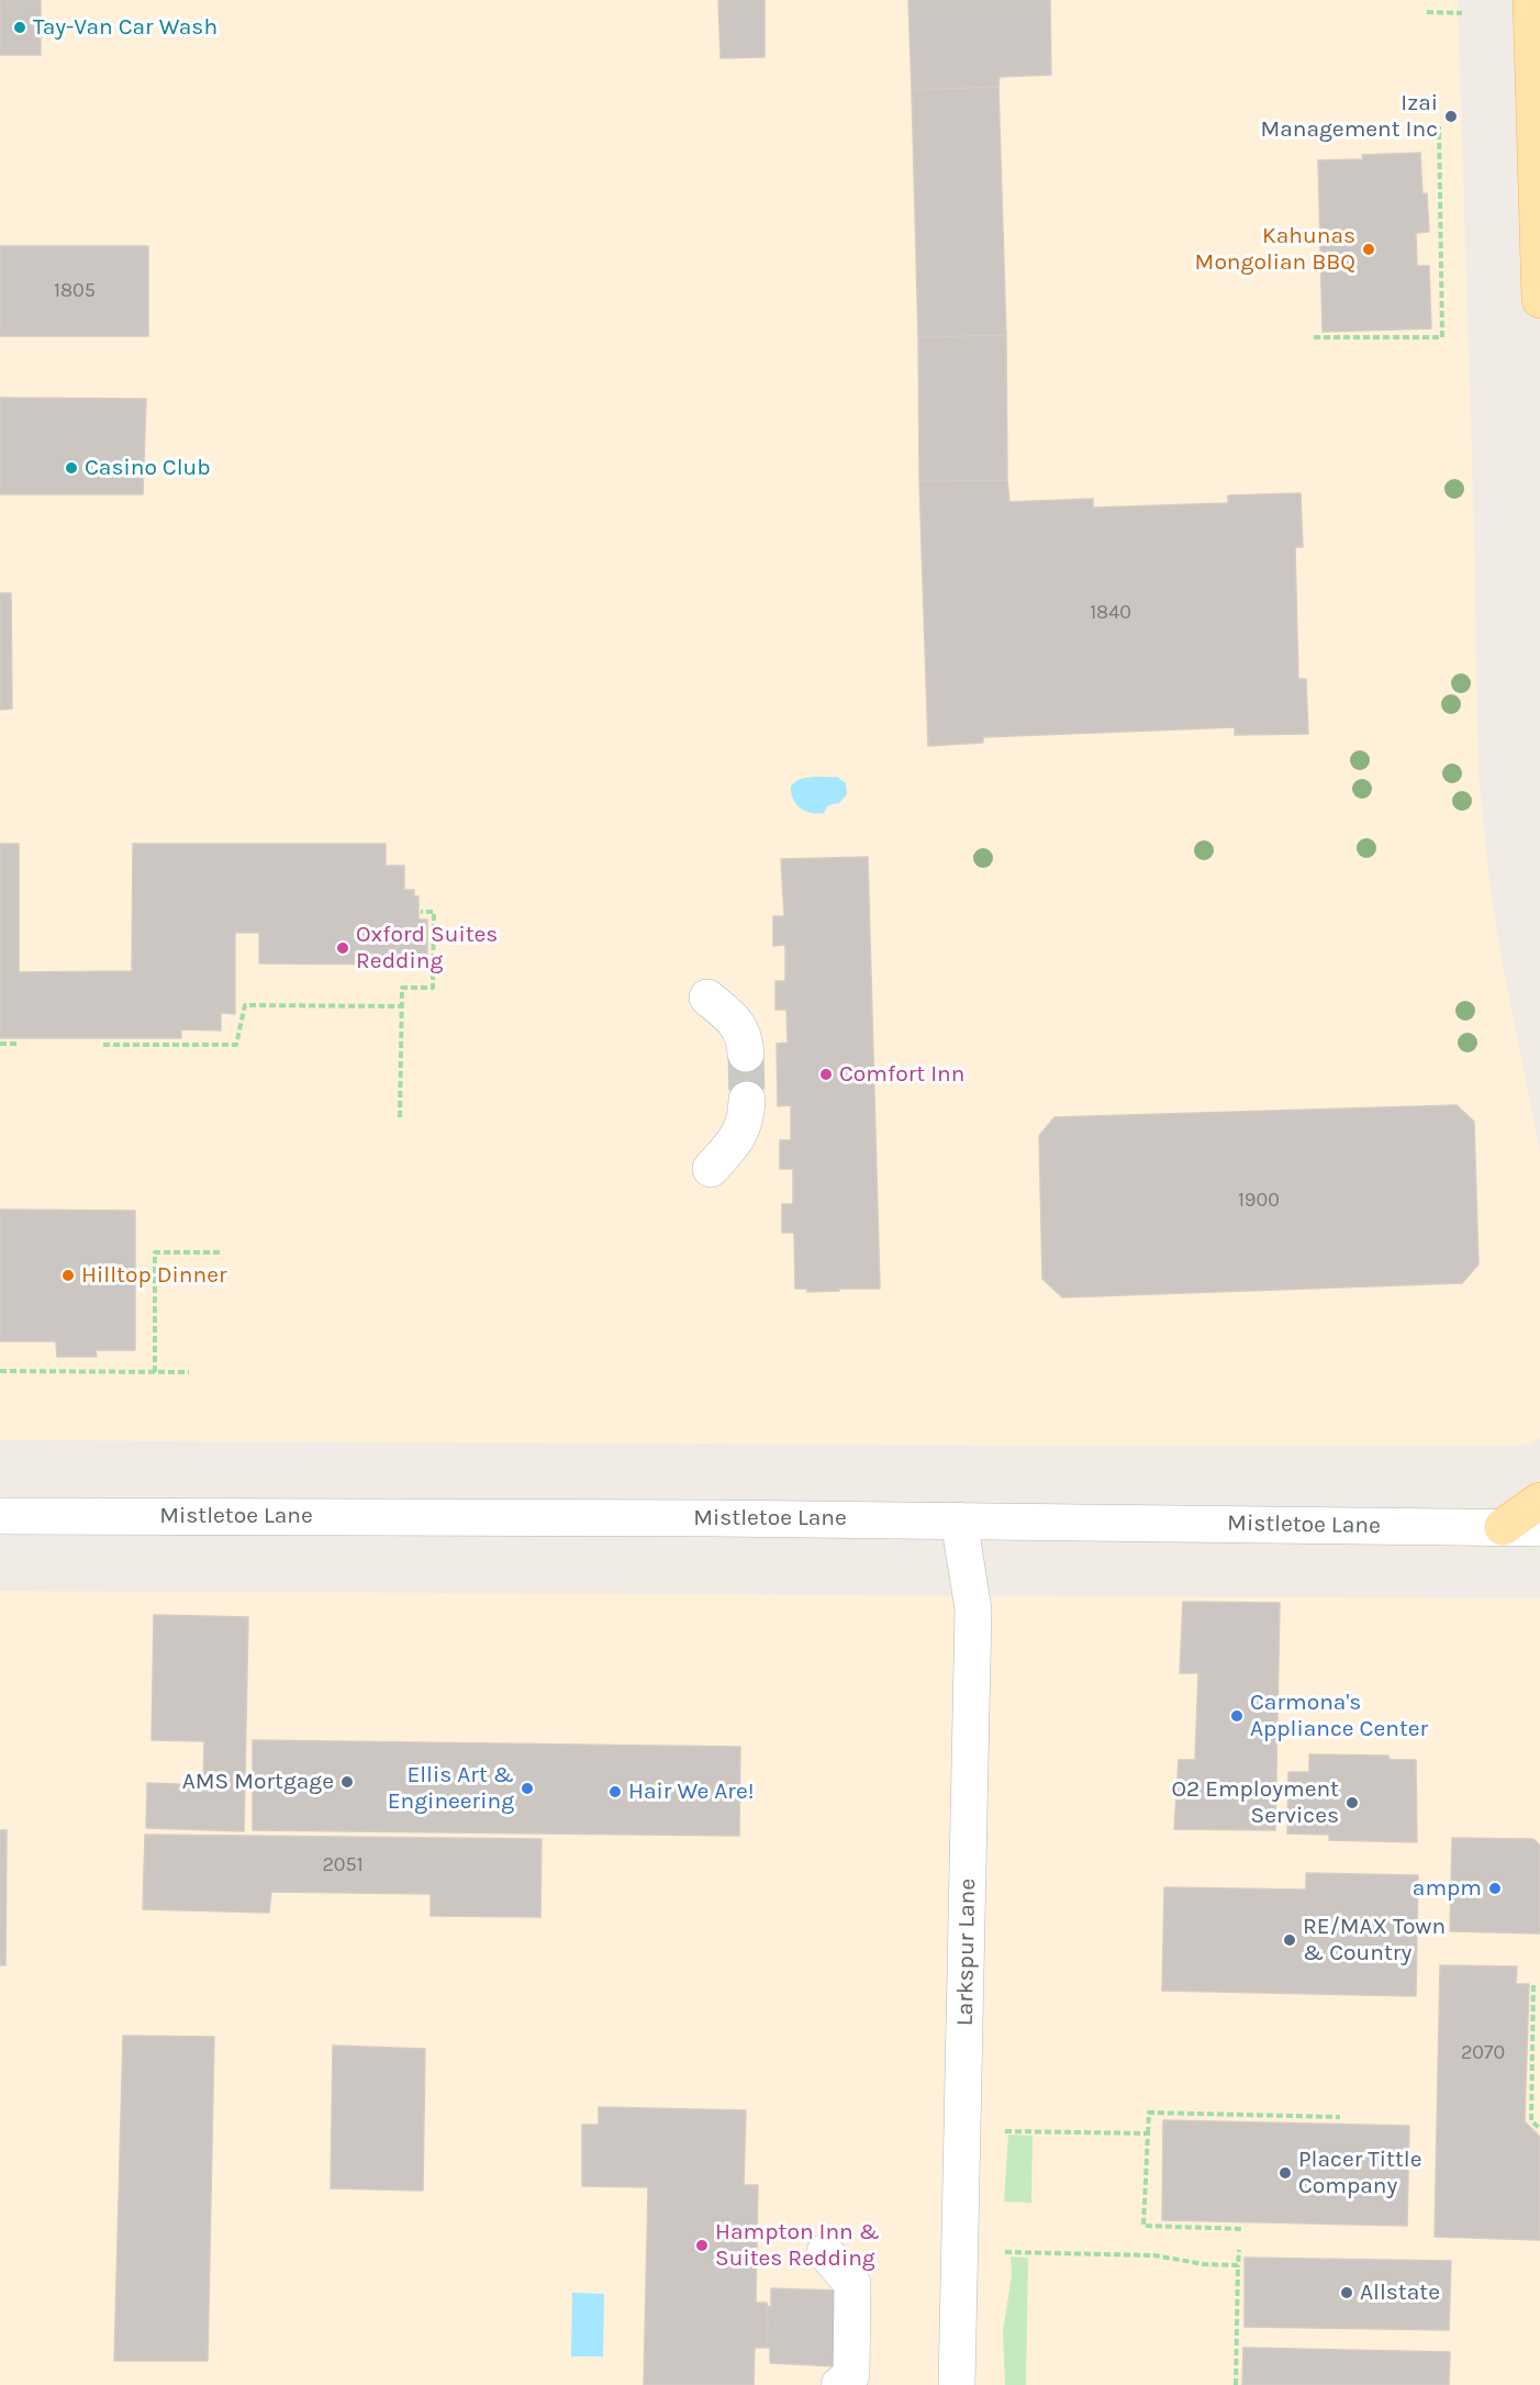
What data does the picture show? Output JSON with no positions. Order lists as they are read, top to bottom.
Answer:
{
  "streets": {
    "street": ["Mistletoe Lane", "Larkspur Lane"]
  },
  "crossings": [
    ["Mistletoe Lane", "Larkspur Lane"]
  ],
  "places": [
    "Tay-Van Car Wash",
    "Izai Management Inc",
    "Kahunas Mongolian BBQ",
    "Casino Club",
    "Oxford Suites Redding",
    "Comfort Inn",
    "Hilltop Dinner",
    "Carmona's Appliance Center",
    "AMS Mortgage",
    "Ellis Art & Engineering",
    "Hair We Are!",
    "O2 Employment Services",
    "ampm",
    "RE/MAX Town & Country",
    "Placer Tittle Company",
    "Hampton Inn & Suites Redding",
    "Allstate"
  ],
  "house_numbers": [
    "1805",
    "1840",
    "1900",
    "2051",
    "2070"
  ]
}
